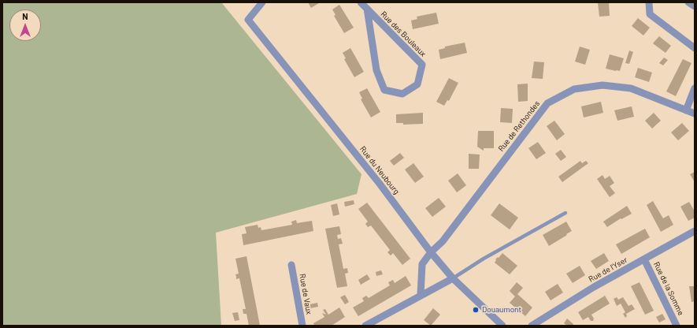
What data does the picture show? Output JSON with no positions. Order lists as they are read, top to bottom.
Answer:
{
  "streets": {
    "street": [
      "Rue des Bouleaux",
      "Rue de Rethondes",
      "Rue du Neubourg",
      "Rue de l'Yser",
      "Rue de la Somme",
      "Rue de Vaux"
    ]
  },
  "crossings": [
    ["Rue de Rethondes", "Rue du Neubourg"],
    ["Rue de l'Yser", "Rue de la Somme"]
  ],
  "places": ["Douaumont"],
  "north": "top"
}
